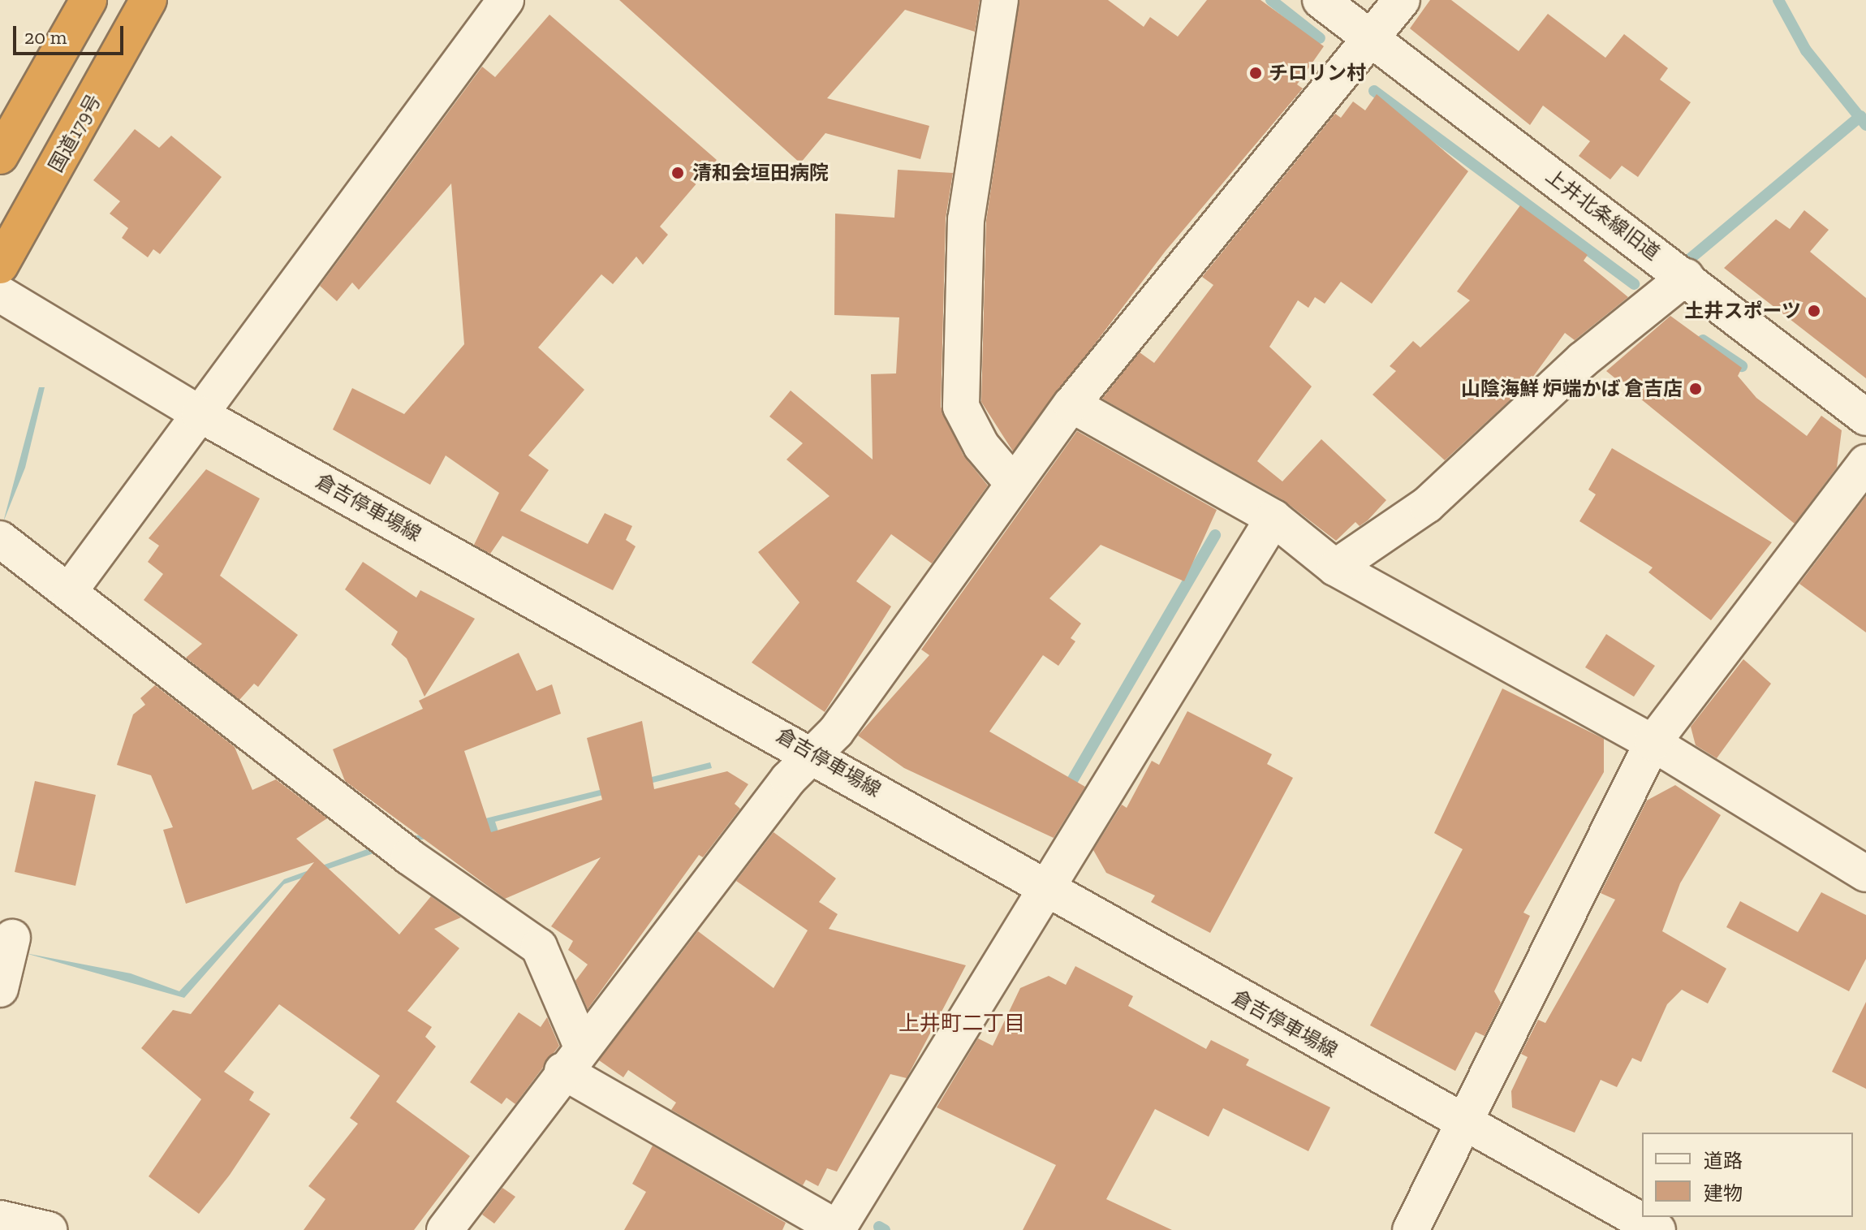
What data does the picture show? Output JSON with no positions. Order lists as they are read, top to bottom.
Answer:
{
  "streets": {
    "highway": ["国道179号"],
    "street": ["上井北条線旧道", "倉吉停車場線"]
  },
  "districts": ["上井町二丁目"],
  "places": [
    "チロリン村",
    "清和会垣田病院",
    "土井スポーツ",
    "山陰海鮮 炉端かば 倉吉店"
  ],
  "legend": ["道路", "建物"],
  "scale_bar": "20 m"
}
